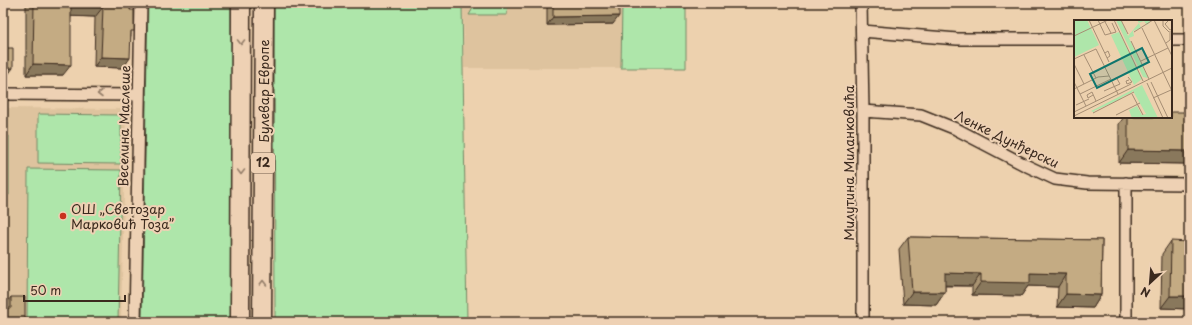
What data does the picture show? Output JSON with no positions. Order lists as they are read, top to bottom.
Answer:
{
  "streets": {
    "main road": ["Булевар Европе", "12"],
    "street": ["Веселина Маслеше", "Ленке Дунђерски", "Милутина Миланковића"]
  },
  "crossings": [
    ["Ленке Дунђерски", "Милутина Миланковића"]
  ],
  "places": ["ОШ „Светозар Марковић Тоза”"],
  "scale_bar": "50 m",
  "north": "bottom left"
}
